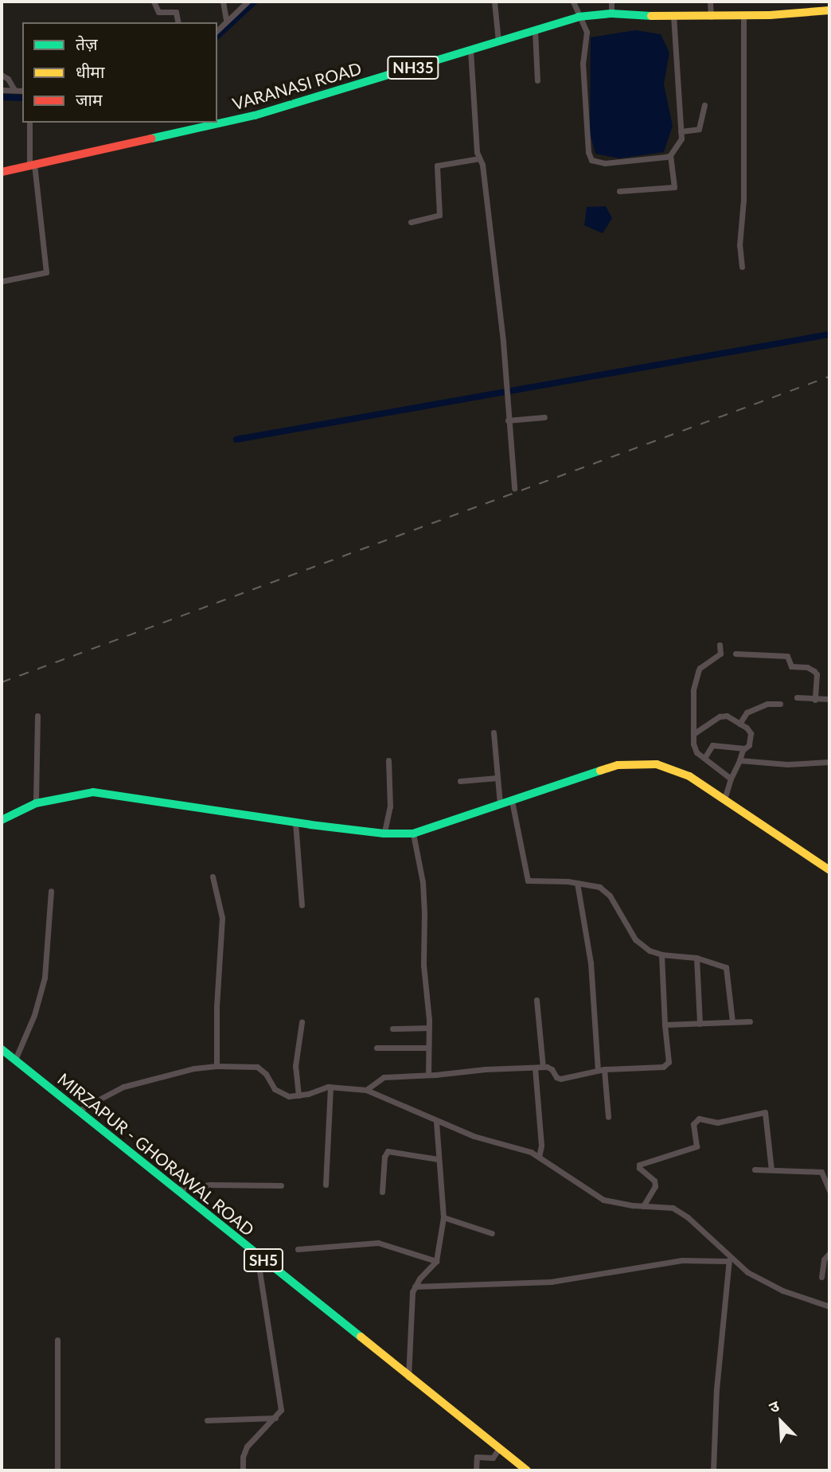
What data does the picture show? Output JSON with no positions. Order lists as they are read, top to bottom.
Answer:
{
  "streets": {
    "main road": [
      "NH35",
      "VARANASI ROAD",
      "MIRZAPUR - GHORAWAL ROAD",
      "SH5"
    ]
  },
  "legend": ["तेज़", "धीमा", "जाम"],
  "north": "top left"
}
